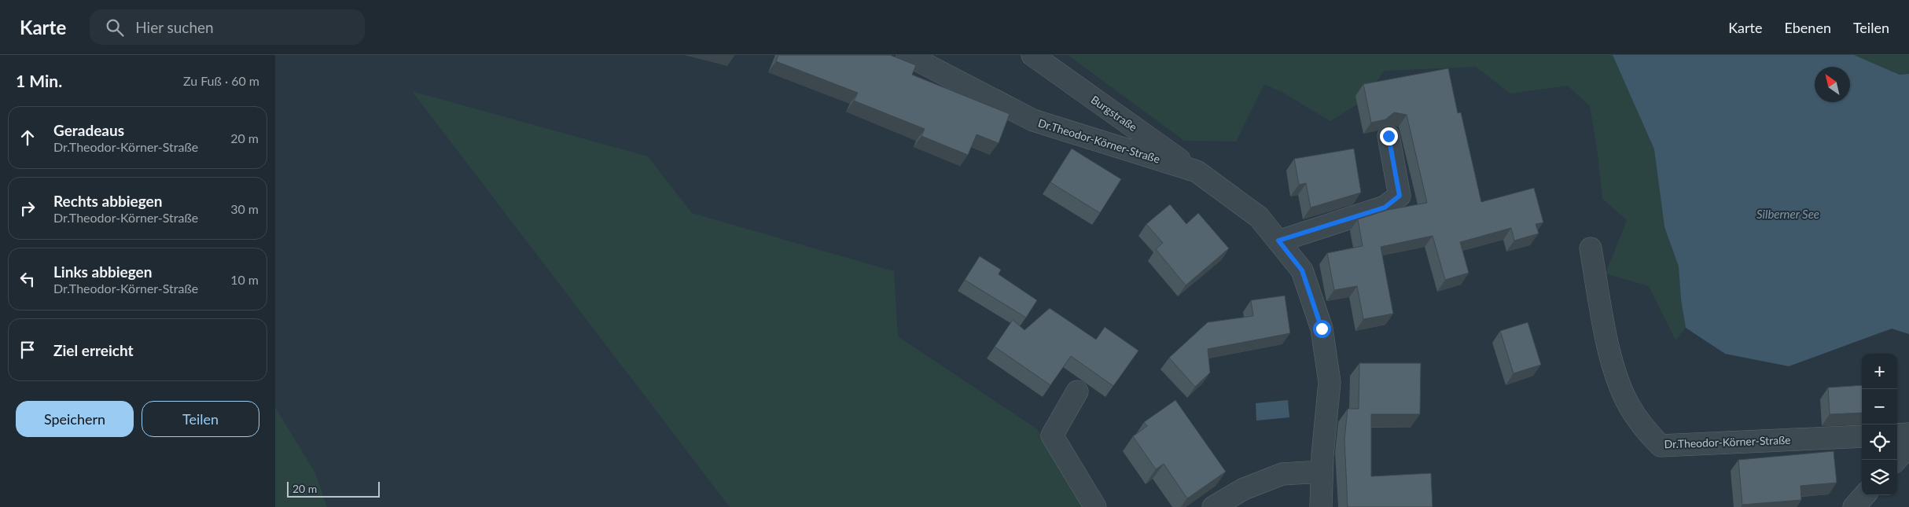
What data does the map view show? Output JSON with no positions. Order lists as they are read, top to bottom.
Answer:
{
  "streets": {
    "street": ["Burgstraße", "Dr.Theodor-Körner-Straße"]
  },
  "crossings": [
    ["Burgstraße", "Dr.Theodor-Körner-Straße"]
  ],
  "water": ["Silberner See"],
  "scale_bar": "20 m",
  "north": "top left",
  "page": {
    "header": "Karte",
    "search": "Hier suchen",
    "nav": ["Karte", "Ebenen", "Teilen"],
    "heading": ["1 Min.", "Zu Fuß · 60 m"],
    "list": [
      ["Geradeaus", "Dr.Theodor-Körner-Straße", "20 m"],
      ["Rechts abbiegen", "Dr.Theodor-Körner-Straße", "30 m"],
      ["Links abbiegen", "Dr.Theodor-Körner-Straße", "10 m"],
      "Ziel erreicht"
    ],
    "map_buttons": ["+", "−"],
    "buttons": ["Speichern", "Teilen"],
    "scale": "20 m"
  }
}
